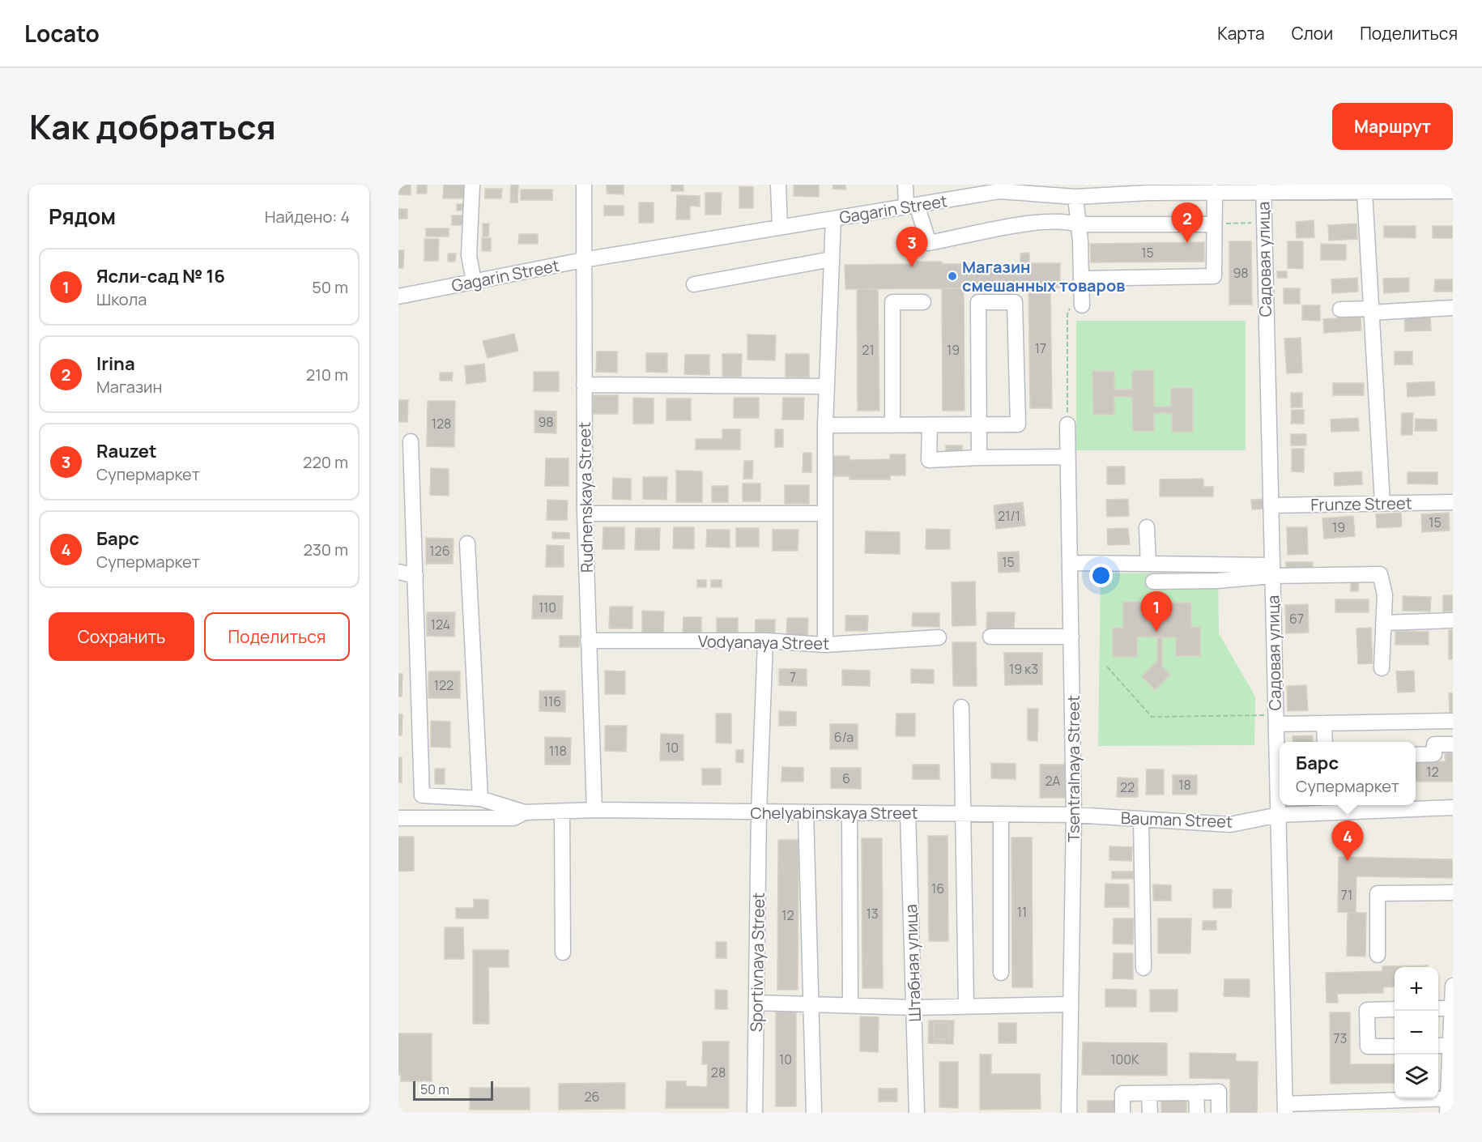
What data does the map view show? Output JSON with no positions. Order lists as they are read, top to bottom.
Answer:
{
  "streets": {
    "street": [
      "Gagarin Street",
      "Садовая улица",
      "Rudnenskaya Street",
      "Frunze Street",
      "Vodyanaya Street",
      "Tsentralnaya Street",
      "Chelyabinskaya Street",
      "Bauman Street",
      "Sportivnaya Street",
      "Штабная улица"
    ]
  },
  "crossings": [
    ["Gagarin Street", "Садовая улица"],
    ["Gagarin Street", "Rudnenskaya Street"],
    ["Садовая улица", "Frunze Street"],
    ["Садовая улица", "Bauman Street"],
    ["Rudnenskaya Street", "Vodyanaya Street"],
    ["Rudnenskaya Street", "Chelyabinskaya Street"],
    ["Vodyanaya Street", "Sportivnaya Street"],
    ["Tsentralnaya Street", "Chelyabinskaya Street"],
    ["Tsentralnaya Street", "Bauman Street"],
    ["Chelyabinskaya Street", "Bauman Street"],
    ["Chelyabinskaya Street", "Sportivnaya Street"],
    ["Chelyabinskaya Street", "Штабная улица"]
  ],
  "places": ["Магазин смешанных товаров"],
  "house_numbers": [
    "15",
    "98",
    "17",
    "21",
    "19",
    "98",
    "128",
    "21/1",
    "15",
    "19",
    "126",
    "15",
    "110",
    "67",
    "124",
    "19 к3",
    "7",
    "122",
    "116",
    "6/а",
    "10",
    "118",
    "12",
    "6",
    "2А",
    "18",
    "22",
    "16",
    "71",
    "11",
    "13",
    "12",
    "73",
    "10",
    "100К",
    "28",
    "26"
  ],
  "scale_bar": "50 m",
  "page": {
    "header": "Locato",
    "nav": ["Карта", "Слои", "Поделиться"],
    "title": "Как добраться",
    "buttons": [
      "Маршрут",
      ["Сохранить", "Поделиться"]
    ],
    "heading": ["Рядом", "Найдено: 4"],
    "pins": [
      "2",
      "3",
      "1",
      "4"
    ],
    "list": [
      {
        "mark": "1",
        "name": "Ясли-сад № 16",
        "note": "Школа",
        "value": "50 m"
      },
      {
        "mark": "2",
        "name": "Irina",
        "note": "Магазин",
        "value": "210 m"
      },
      {
        "mark": "3",
        "name": "Rauzet",
        "note": "Супермаркет",
        "value": "220 m"
      },
      {
        "mark": "4",
        "name": "Барс",
        "note": "Супермаркет",
        "value": "230 m"
      }
    ],
    "popup": ["Барс", "Супермаркет"],
    "map_buttons": ["+", "−"],
    "scale": "50 m"
  }
}
